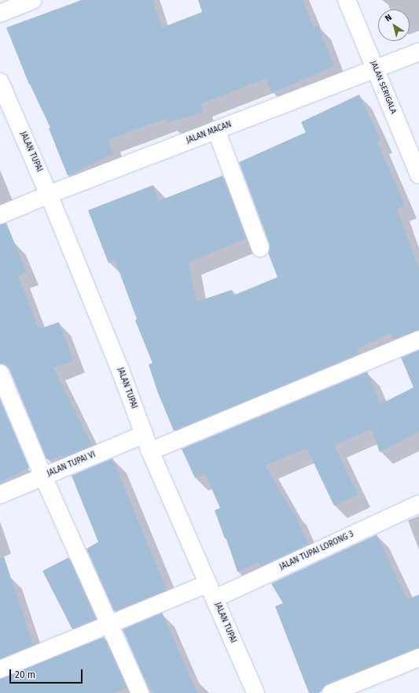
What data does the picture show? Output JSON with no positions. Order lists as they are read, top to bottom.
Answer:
{
  "streets": {
    "street": [
      "JALAN SERIGALA",
      "JALAN MACAN",
      "JALAN TUPAI",
      "JALAN TUPAI VI",
      "JALAN TUPAI LORONG 3"
    ]
  },
  "crossings": [
    ["JALAN SERIGALA", "JALAN MACAN"],
    ["JALAN MACAN", "JALAN TUPAI"],
    ["JALAN TUPAI", "JALAN TUPAI VI"],
    ["JALAN TUPAI", "JALAN TUPAI LORONG 3"]
  ],
  "scale_bar": "20 m",
  "north": "top left"
}
